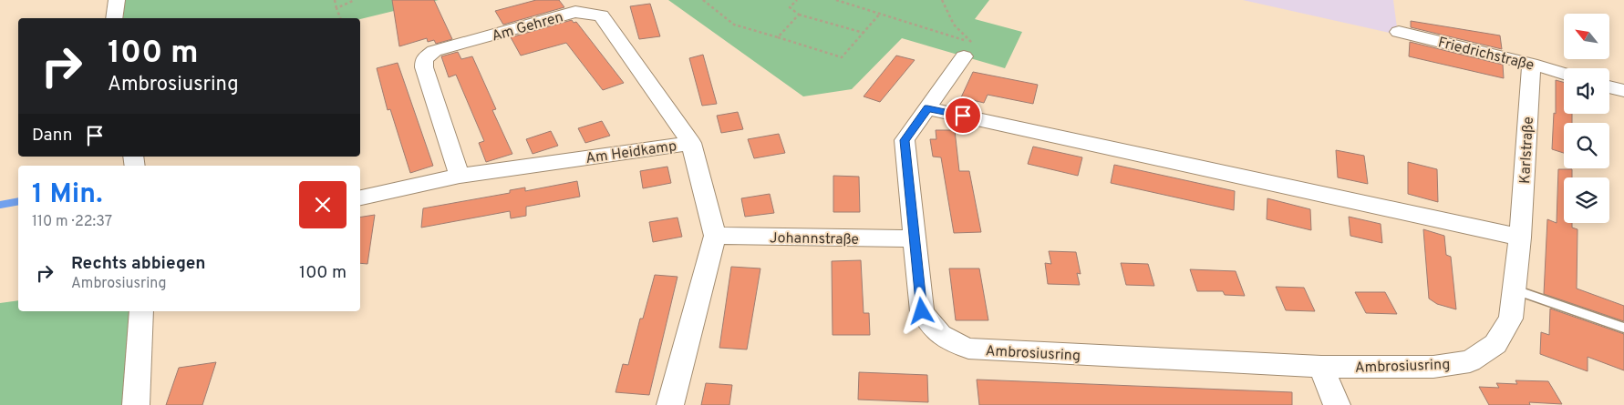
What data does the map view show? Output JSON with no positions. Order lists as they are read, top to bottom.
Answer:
{
  "streets": {
    "street": [
      "Am Gehren",
      "Friedrichstraße",
      "Karlstraße",
      "Am Heidkamp",
      "Johannstraße",
      "Ambrosiusring"
    ]
  },
  "crossings": [
    ["Am Gehren", "Am Heidkamp"],
    ["Friedrichstraße", "Karlstraße"],
    ["Karlstraße", "Ambrosiusring"],
    ["Am Heidkamp", "Johannstraße"],
    ["Johannstraße", "Ambrosiusring"]
  ],
  "north": "top left",
  "page": {
    "turn": ["100 m", "Ambrosiusring"],
    "then": "Dann",
    "heading": ["1 Min.", "110 m · 22:37"],
    "list": [
      {
        "name": "Rechts abbiegen",
        "note": "Ambrosiusring",
        "value": "100 m"
      }
    ]
  }
}
